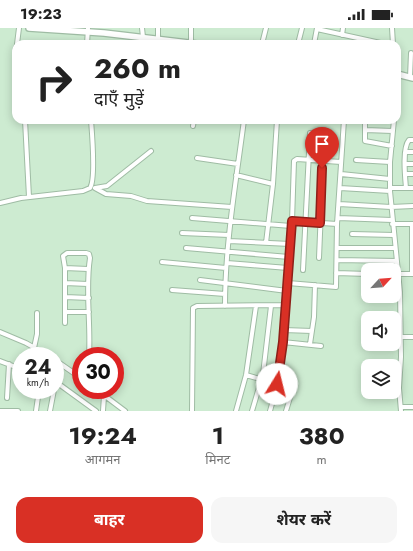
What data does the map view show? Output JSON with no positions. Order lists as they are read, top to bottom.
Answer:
{
  "north": "top right",
  "page": {
    "status": "19:23",
    "turn": ["260 m", "दाएँ मुड़ें"],
    "speed": "24 km/h",
    "limit": "30",
    "eta": [
      "19:24",
      "आगमन",
      "1",
      "मिनट",
      "380",
      "m"
    ],
    "buttons": ["बाहर", "शेयर करें"]
  }
}
